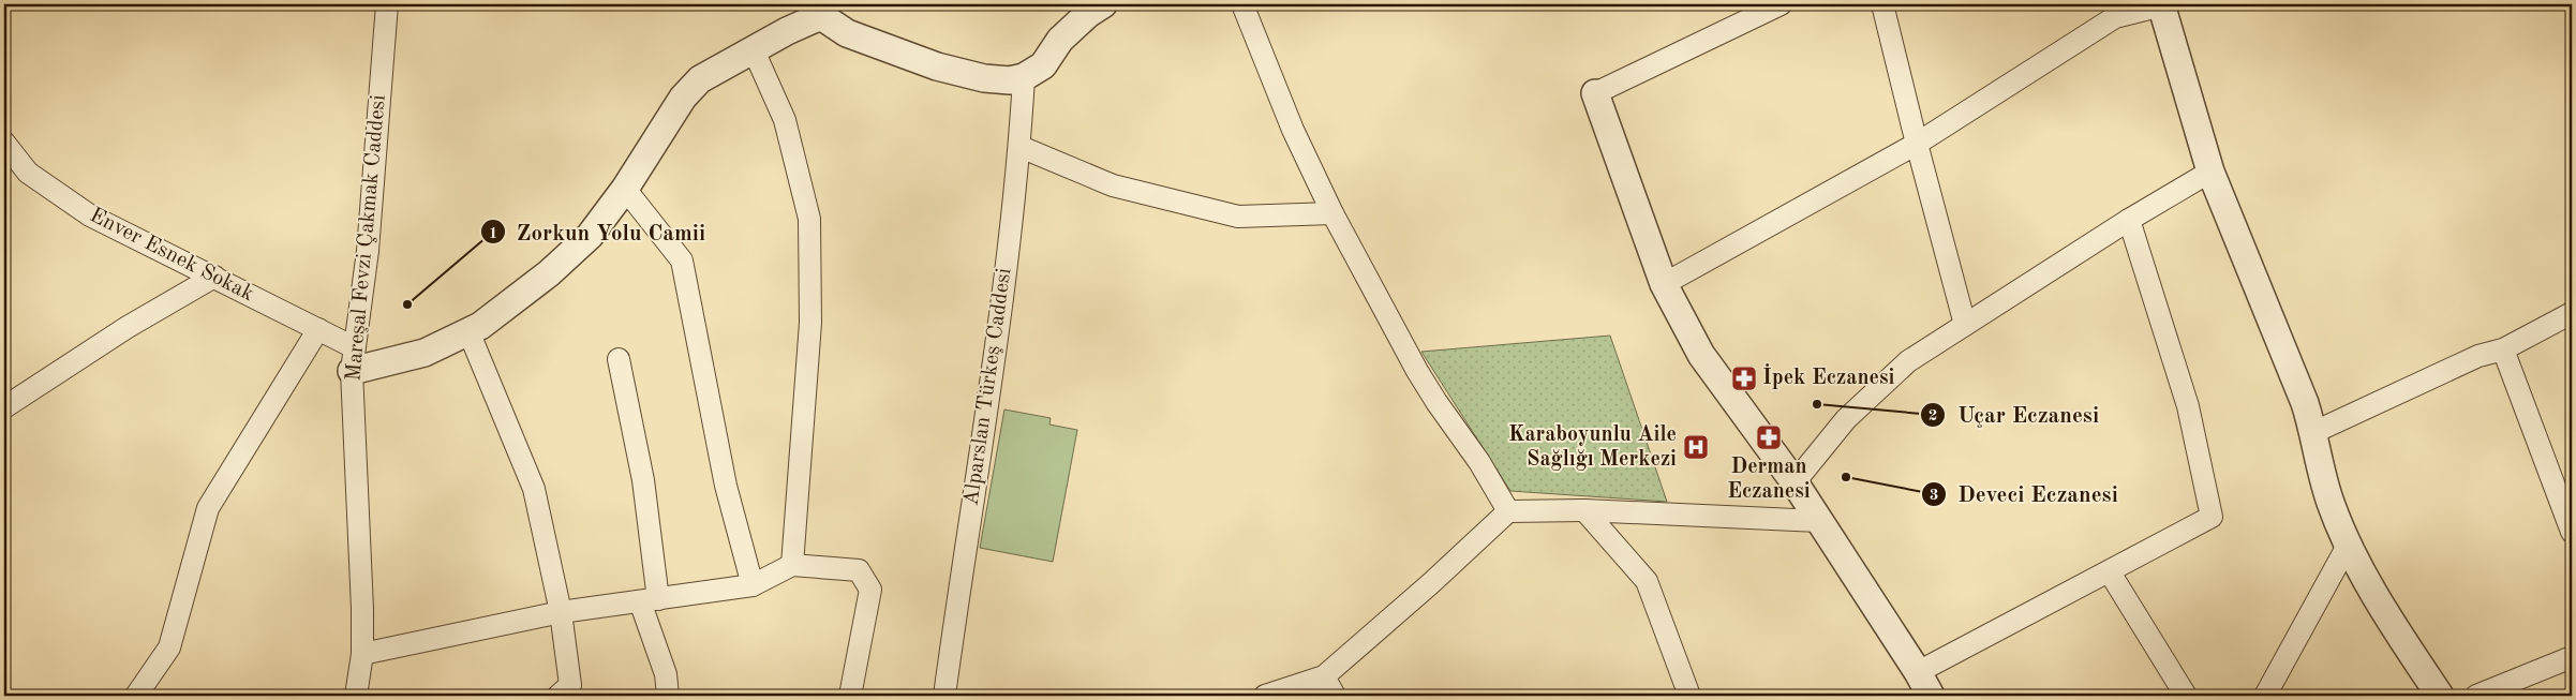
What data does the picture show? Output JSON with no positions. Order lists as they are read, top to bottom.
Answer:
{
  "streets": {
    "street": ["Mareşal Fevzi Çakmak Caddesi", "Enver Esnek Sokak", "Alparslan Türkeş Caddesi"]
  },
  "crossings": [
    ["Mareşal Fevzi Çakmak Caddesi", "Enver Esnek Sokak"]
  ],
  "places": {
    "other": ["Zorkun Yolu Camii", "Uçar Eczanesi", "Deveci Eczanesi"],
    "pharmacy": ["İpek Eczanesi", "Derman Eczanesi"],
    "hospital": ["Karaboyunlu Aile Sağlığı Merkezi"]
  }
}
